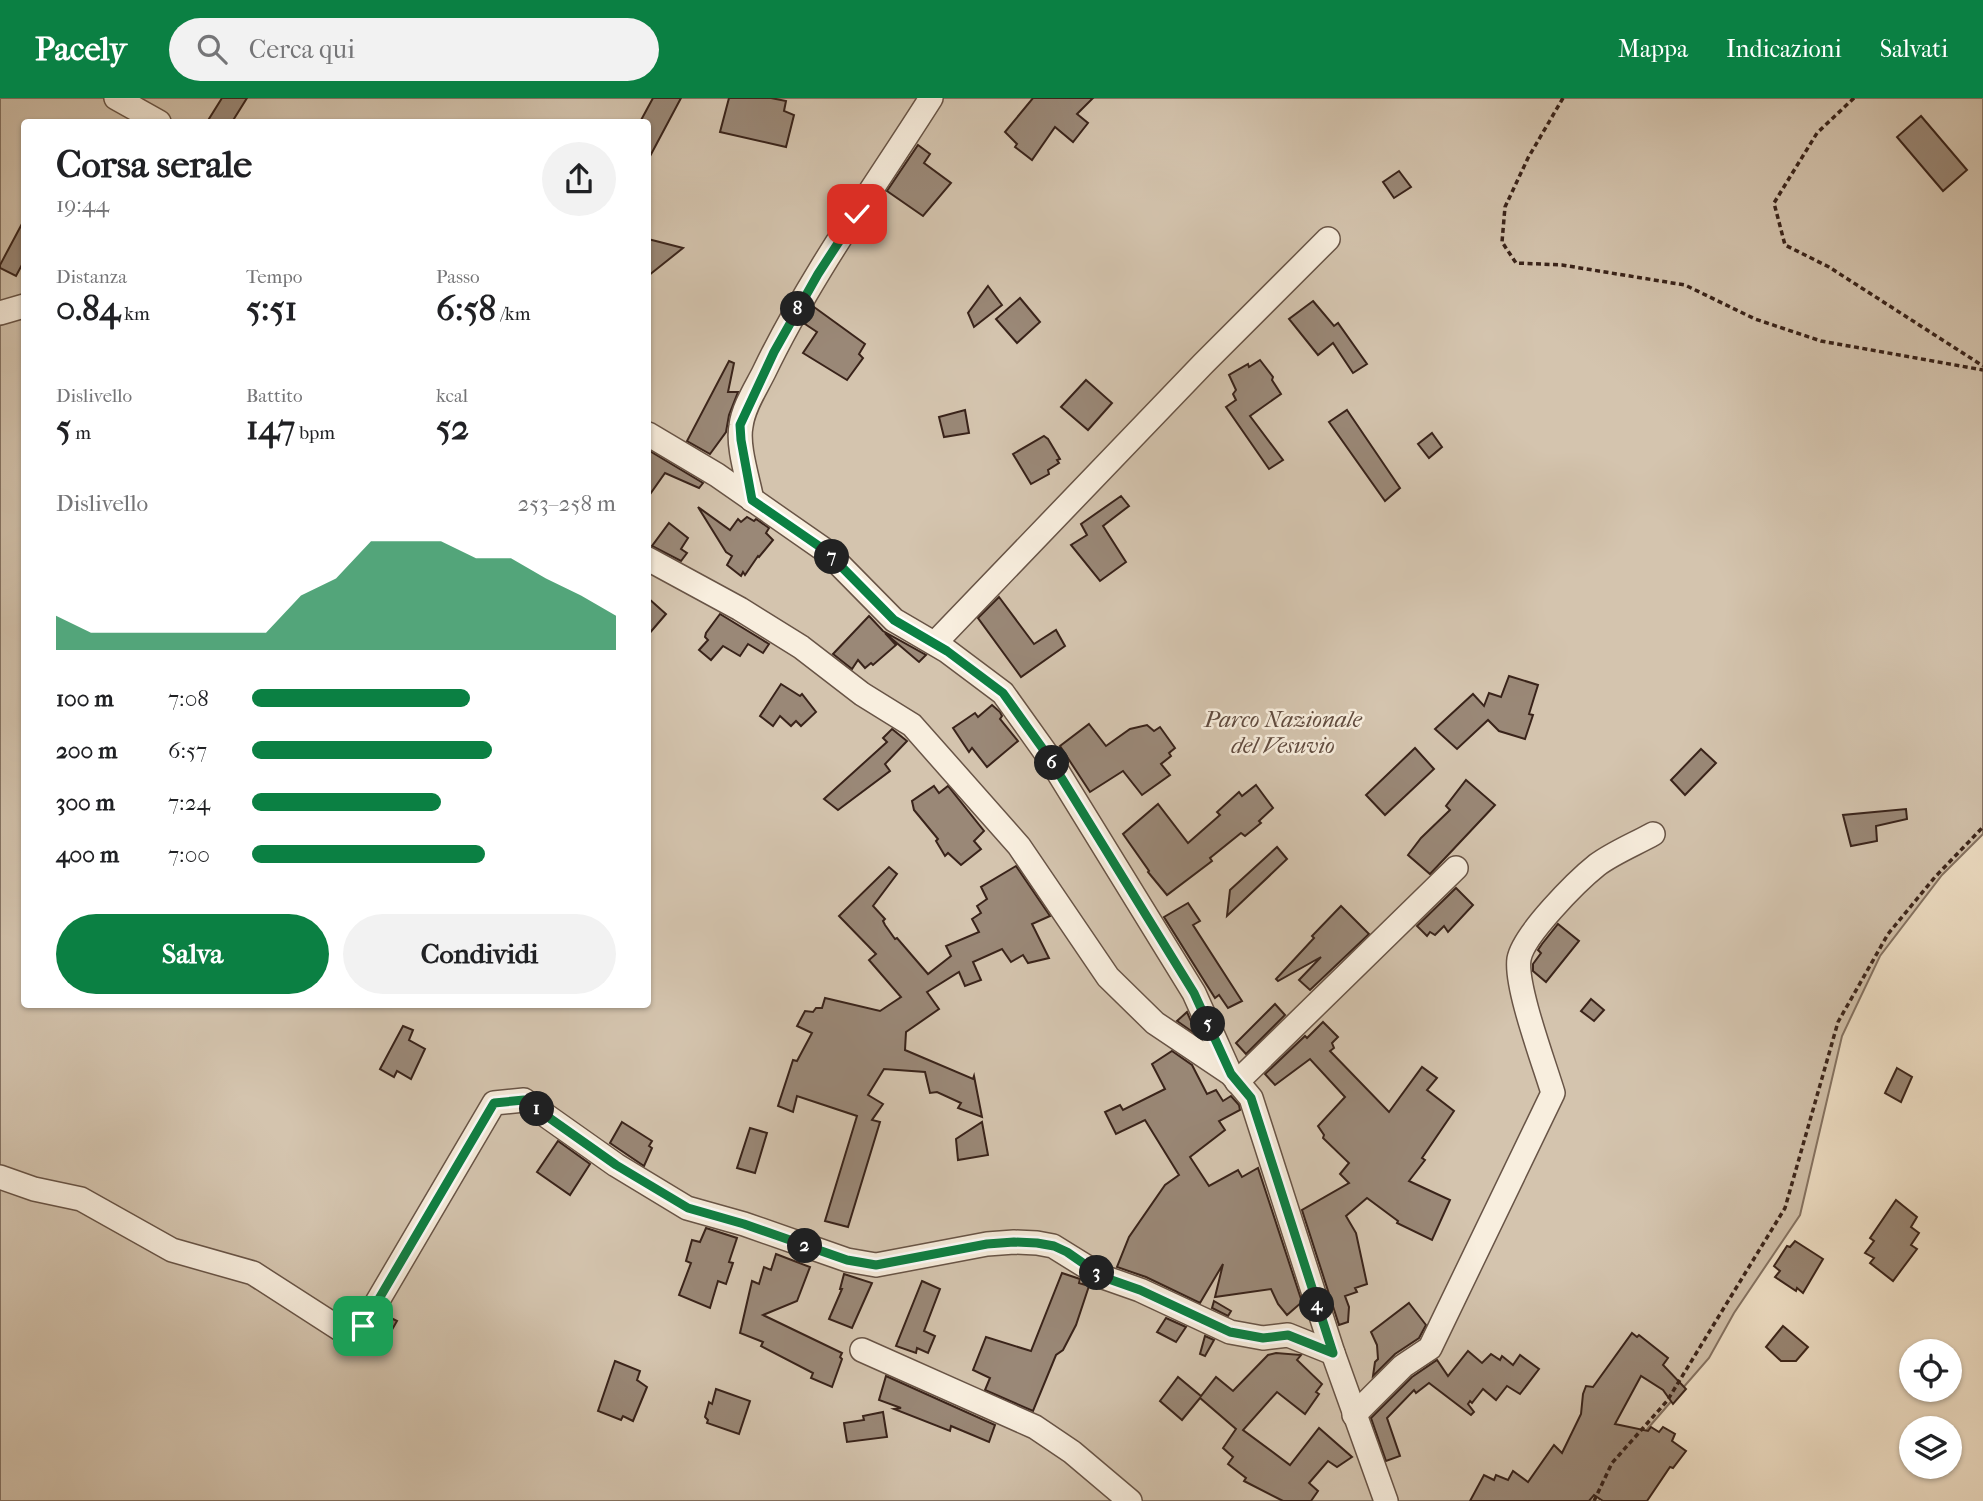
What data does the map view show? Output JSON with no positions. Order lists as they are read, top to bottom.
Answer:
{
  "parks": ["Parco Nazionale del Vesuvio"],
  "page": {
    "header": "Pacely",
    "search": "Cerca qui",
    "nav": ["Mappa", "Indicazioni", "Salvati"],
    "heading": ["Corsa serale", "19:44"],
    "stats": [
      ["Distanza", "0.84 km"],
      ["Tempo", "5:51"],
      ["Passo", "6:58 /km"],
      ["Dislivello", "5 m"],
      ["Battito", "147 bpm"],
      ["kcal", "52"]
    ],
    "pins": [
      "8",
      "7",
      "6",
      "5",
      "1",
      "2",
      "3",
      "4"
    ],
    "chart": ["Dislivello", "253–258 m"],
    "list": [
      {
        "name": "100 m",
        "note": "7:08"
      },
      {
        "name": "200 m",
        "note": "6:57"
      },
      {
        "name": "300 m",
        "note": "7:24"
      },
      {
        "name": "400 m",
        "note": "7:00"
      }
    ],
    "buttons": ["Salva", "Condividi"]
  }
}
